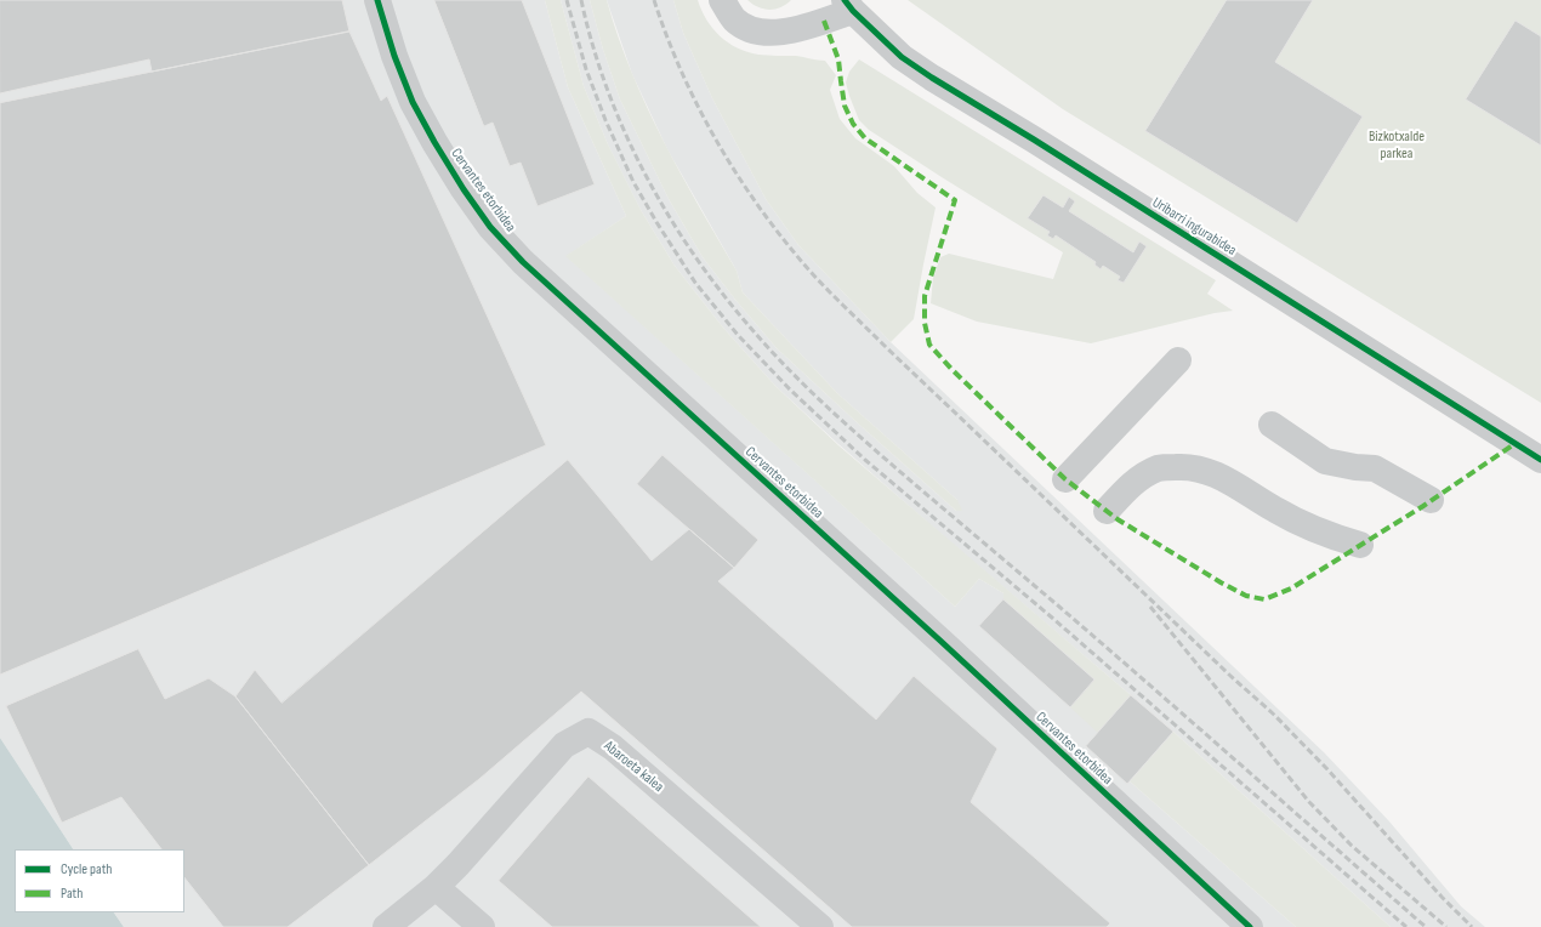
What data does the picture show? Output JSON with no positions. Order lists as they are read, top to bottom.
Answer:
{
  "streets": {
    "street": ["Cervantes etorbidea", "Uribarri ingurabidea", "Abaroeta kalea"]
  },
  "parks": ["Bizkotxalde parkea"],
  "legend": ["Cycle path", "Path"]
}
